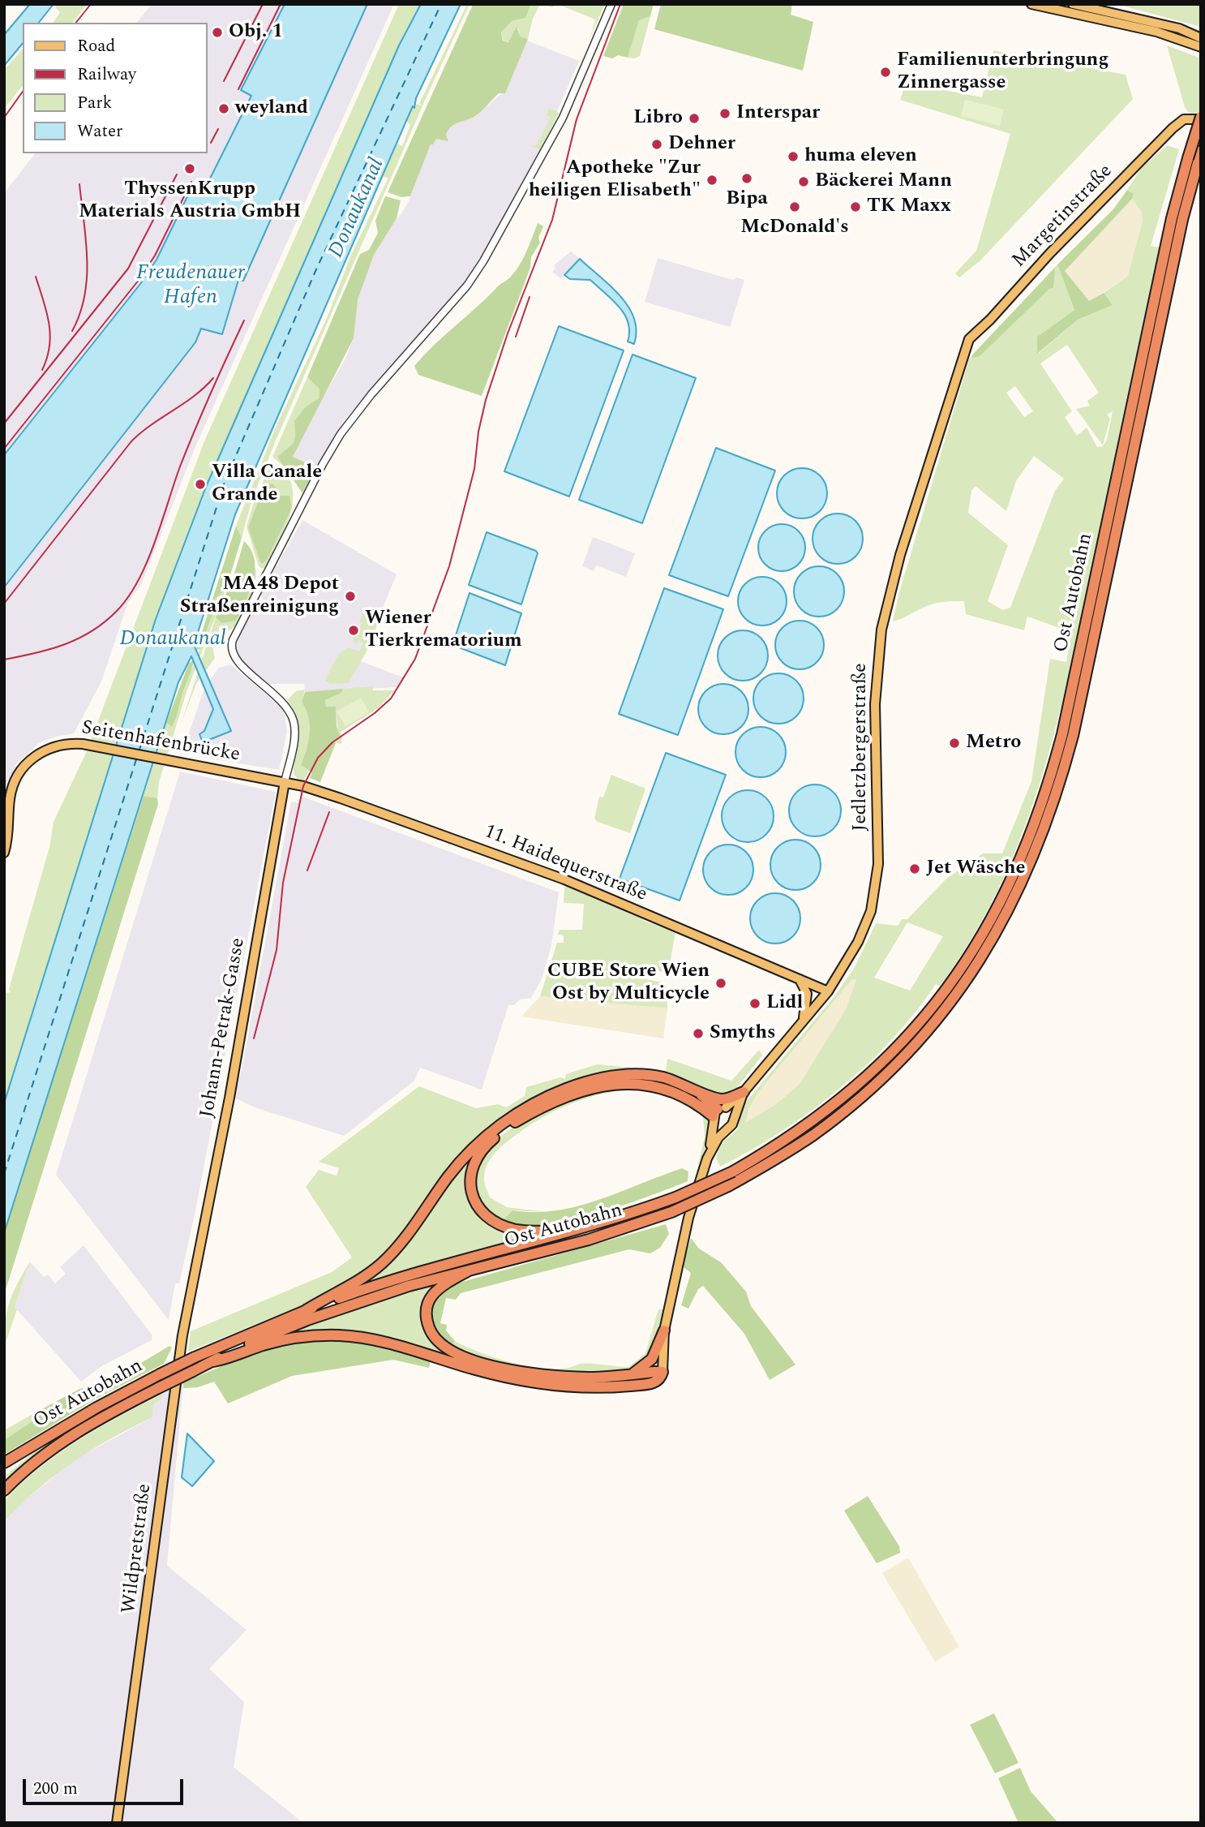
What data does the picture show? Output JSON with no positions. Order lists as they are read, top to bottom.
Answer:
{
  "streets": {
    "highway": ["Ost Autobahn"],
    "main road": [
      "Margetinstraße",
      "Seitenhafenbrücke",
      "Jedletzbergerstraße",
      "11. Haidequerstraße",
      "Johann-Petrak-Gasse",
      "Wildpretstraße"
    ]
  },
  "crossings": [
    ["Margetinstraße", "Jedletzbergerstraße"],
    ["Seitenhafenbrücke", "11. Haidequerstraße"],
    ["Seitenhafenbrücke", "Johann-Petrak-Gasse"],
    ["Jedletzbergerstraße", "11. Haidequerstraße"],
    ["11. Haidequerstraße", "Johann-Petrak-Gasse"],
    ["Johann-Petrak-Gasse", "Wildpretstraße"]
  ],
  "water": ["Donaukanal", "Freudenauer Hafen"],
  "places": [
    "Obj. 1",
    "Familienunterbringung Zinnergasse",
    "weyland",
    "Interspar",
    "Libro",
    "Dehner",
    "huma eleven",
    "ThyssenKrupp Materials Austria GmbH",
    "Bipa",
    "Apotheke \"Zur heiligen Elisabeth\"",
    "Bäckerei Mann",
    "McDonald's",
    "TK Maxx",
    "Villa Canale Grande",
    "MA48 Depot Straßenreinigung",
    "Wiener Tierkrematorium",
    "Metro",
    "Jet Wäsche",
    "CUBE Store Wien Ost by Multicycle",
    "Lidl",
    "Smyths"
  ],
  "legend": [
    "Road",
    "Railway",
    "Park",
    "Water"
  ],
  "scale_bar": "200 m"
}
